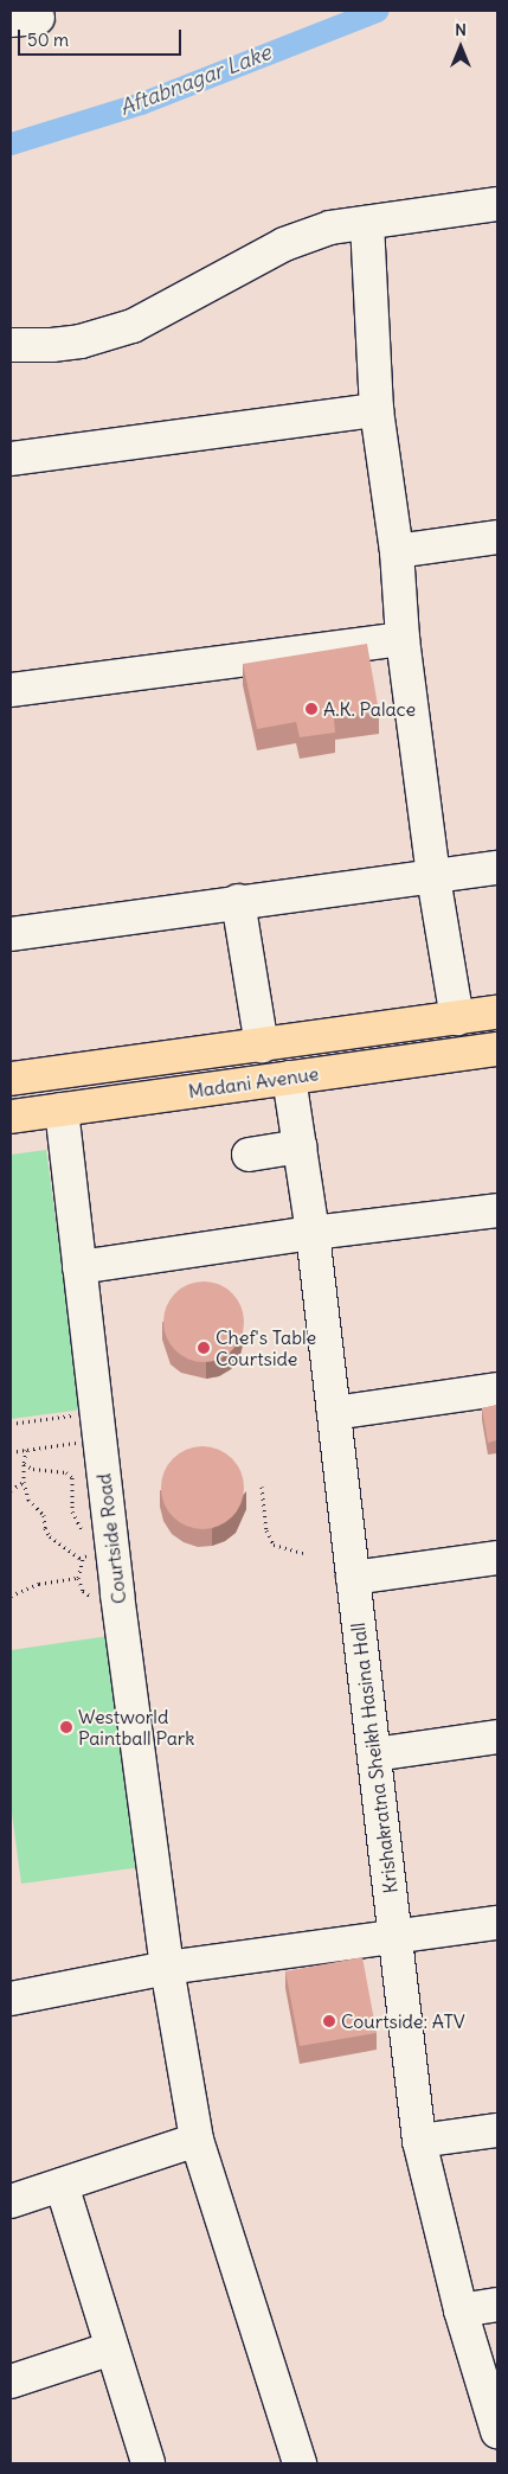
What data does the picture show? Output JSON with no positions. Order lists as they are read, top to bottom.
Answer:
{
  "streets": {
    "main road": ["Madani Avenue"],
    "street": ["Courtside Road", "Krishakratna Sheikh Hasina Hall"]
  },
  "crossings": [
    ["Madani Avenue", "Courtside Road"],
    ["Madani Avenue", "Krishakratna Sheikh Hasina Hall"]
  ],
  "water": ["Aftabnagar Lake"],
  "places": [
    "A.K. Palace",
    "Chef's Table Courtside",
    "Westworld Paintball Park",
    "Courtside: ATV"
  ],
  "scale_bar": "50 m",
  "north": "top"
}
